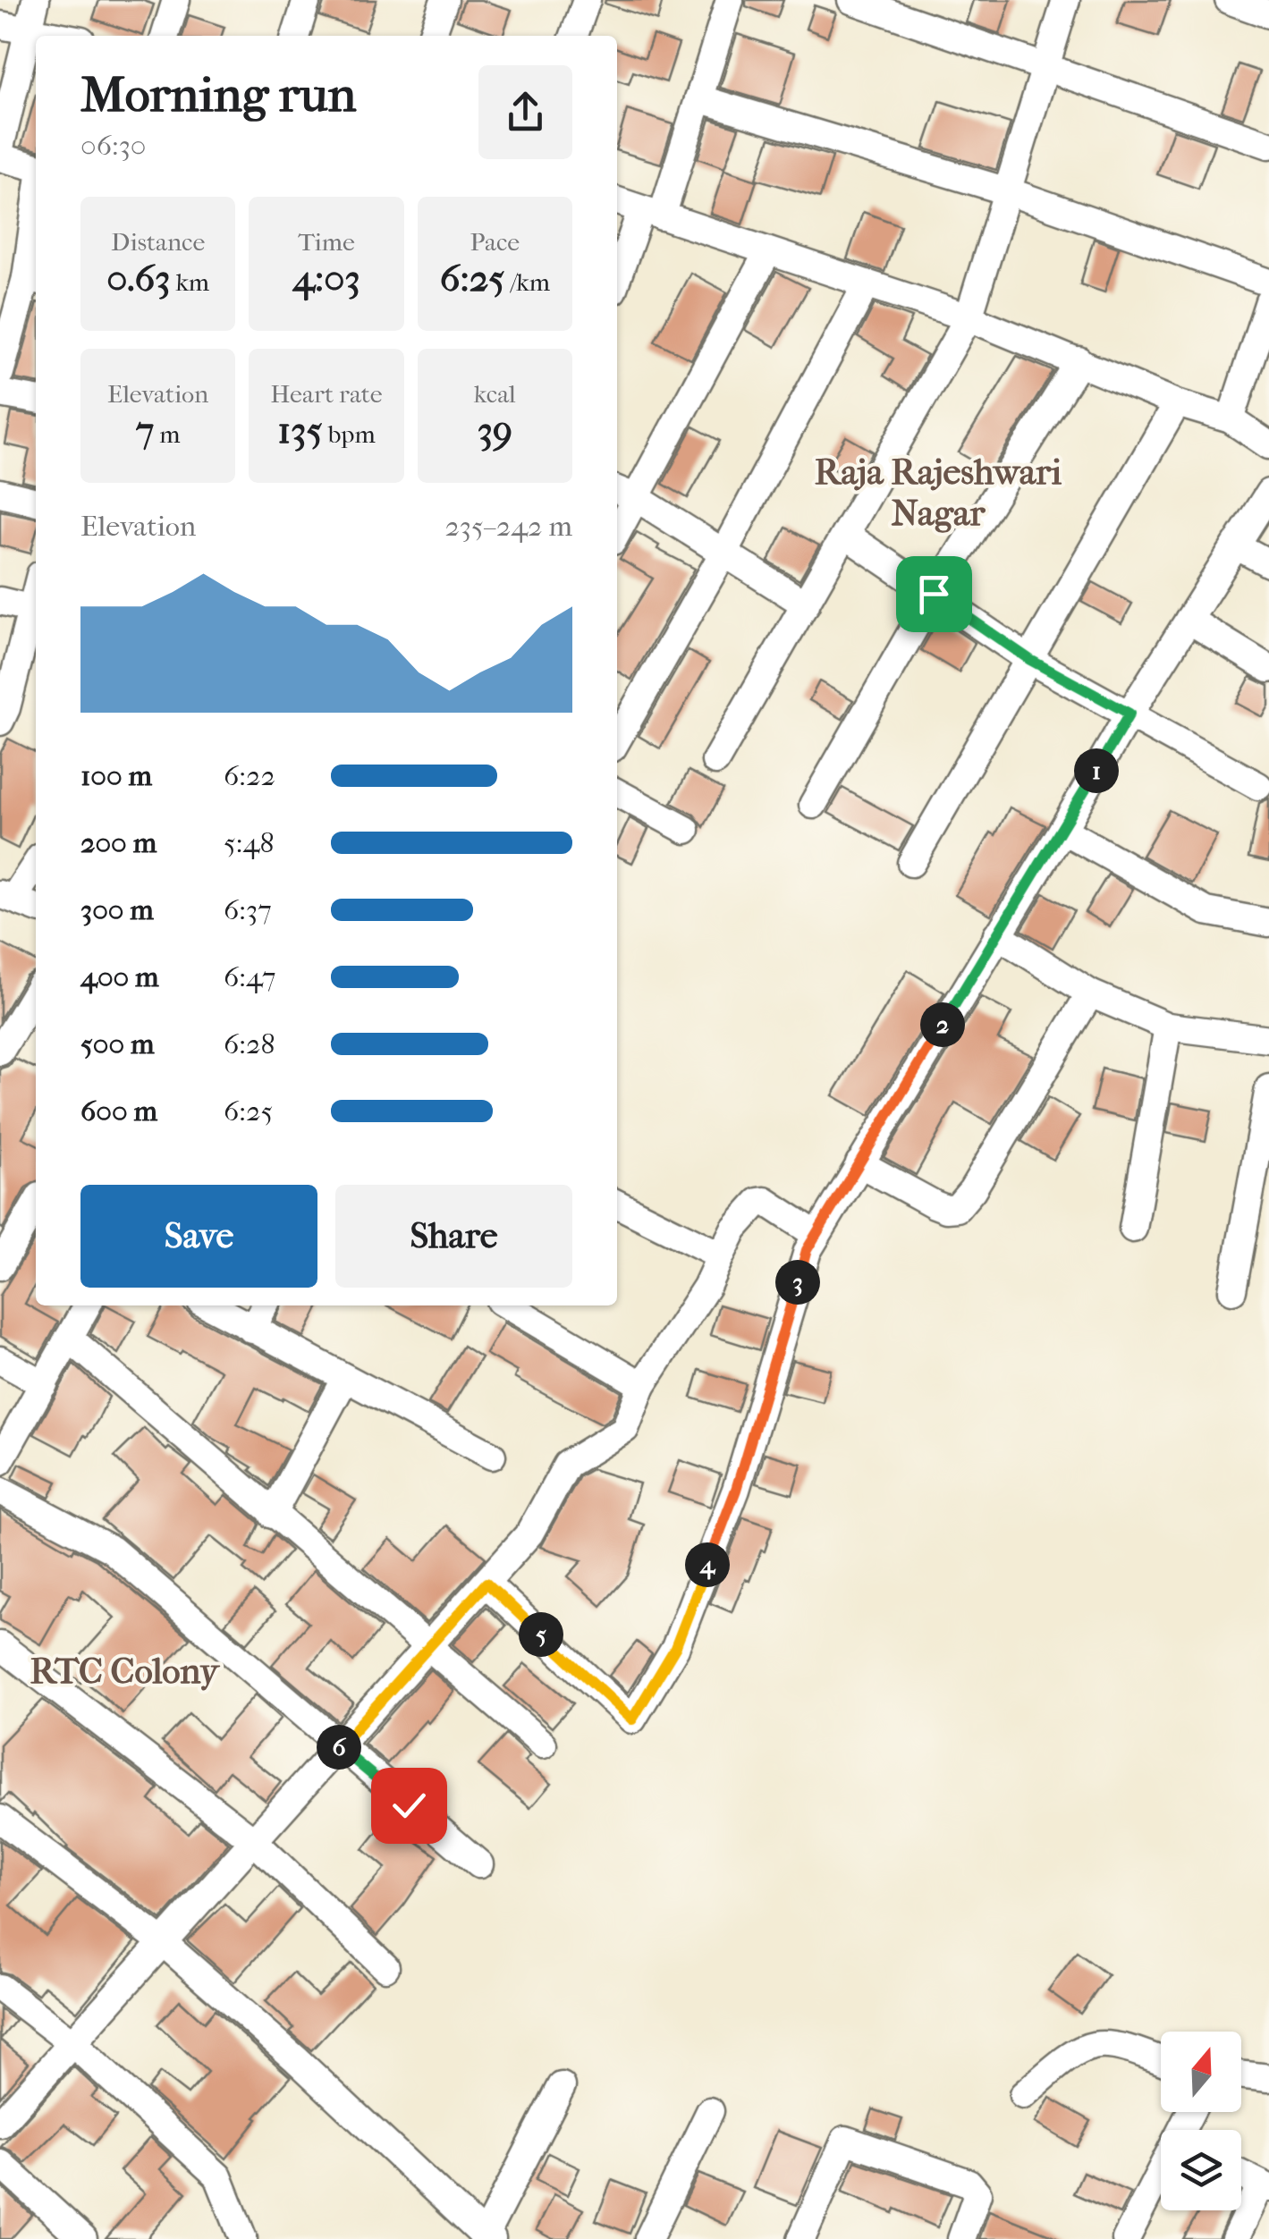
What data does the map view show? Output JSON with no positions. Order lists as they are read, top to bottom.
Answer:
{
  "districts": ["Raja Rajeshwari Nagar", "RTC Colony"],
  "north": "top",
  "page": {
    "heading": ["Morning run", "06:30"],
    "stats": [
      ["Distance", "0.63 km"],
      ["Time", "4:03"],
      ["Pace", "6:25 /km"],
      ["Elevation", "7 m"],
      ["Heart rate", "135 bpm"],
      ["kcal", "39"]
    ],
    "chart": ["Elevation", "235–242 m"],
    "list": [
      {
        "name": "100 m",
        "note": "6:22"
      },
      {
        "name": "200 m",
        "note": "5:48"
      },
      {
        "name": "300 m",
        "note": "6:37"
      },
      {
        "name": "400 m",
        "note": "6:47"
      },
      {
        "name": "500 m",
        "note": "6:28"
      },
      {
        "name": "600 m",
        "note": "6:25"
      }
    ],
    "pins": [
      "1",
      "2",
      "3",
      "4",
      "5",
      "6"
    ],
    "buttons": ["Save", "Share"]
  }
}
